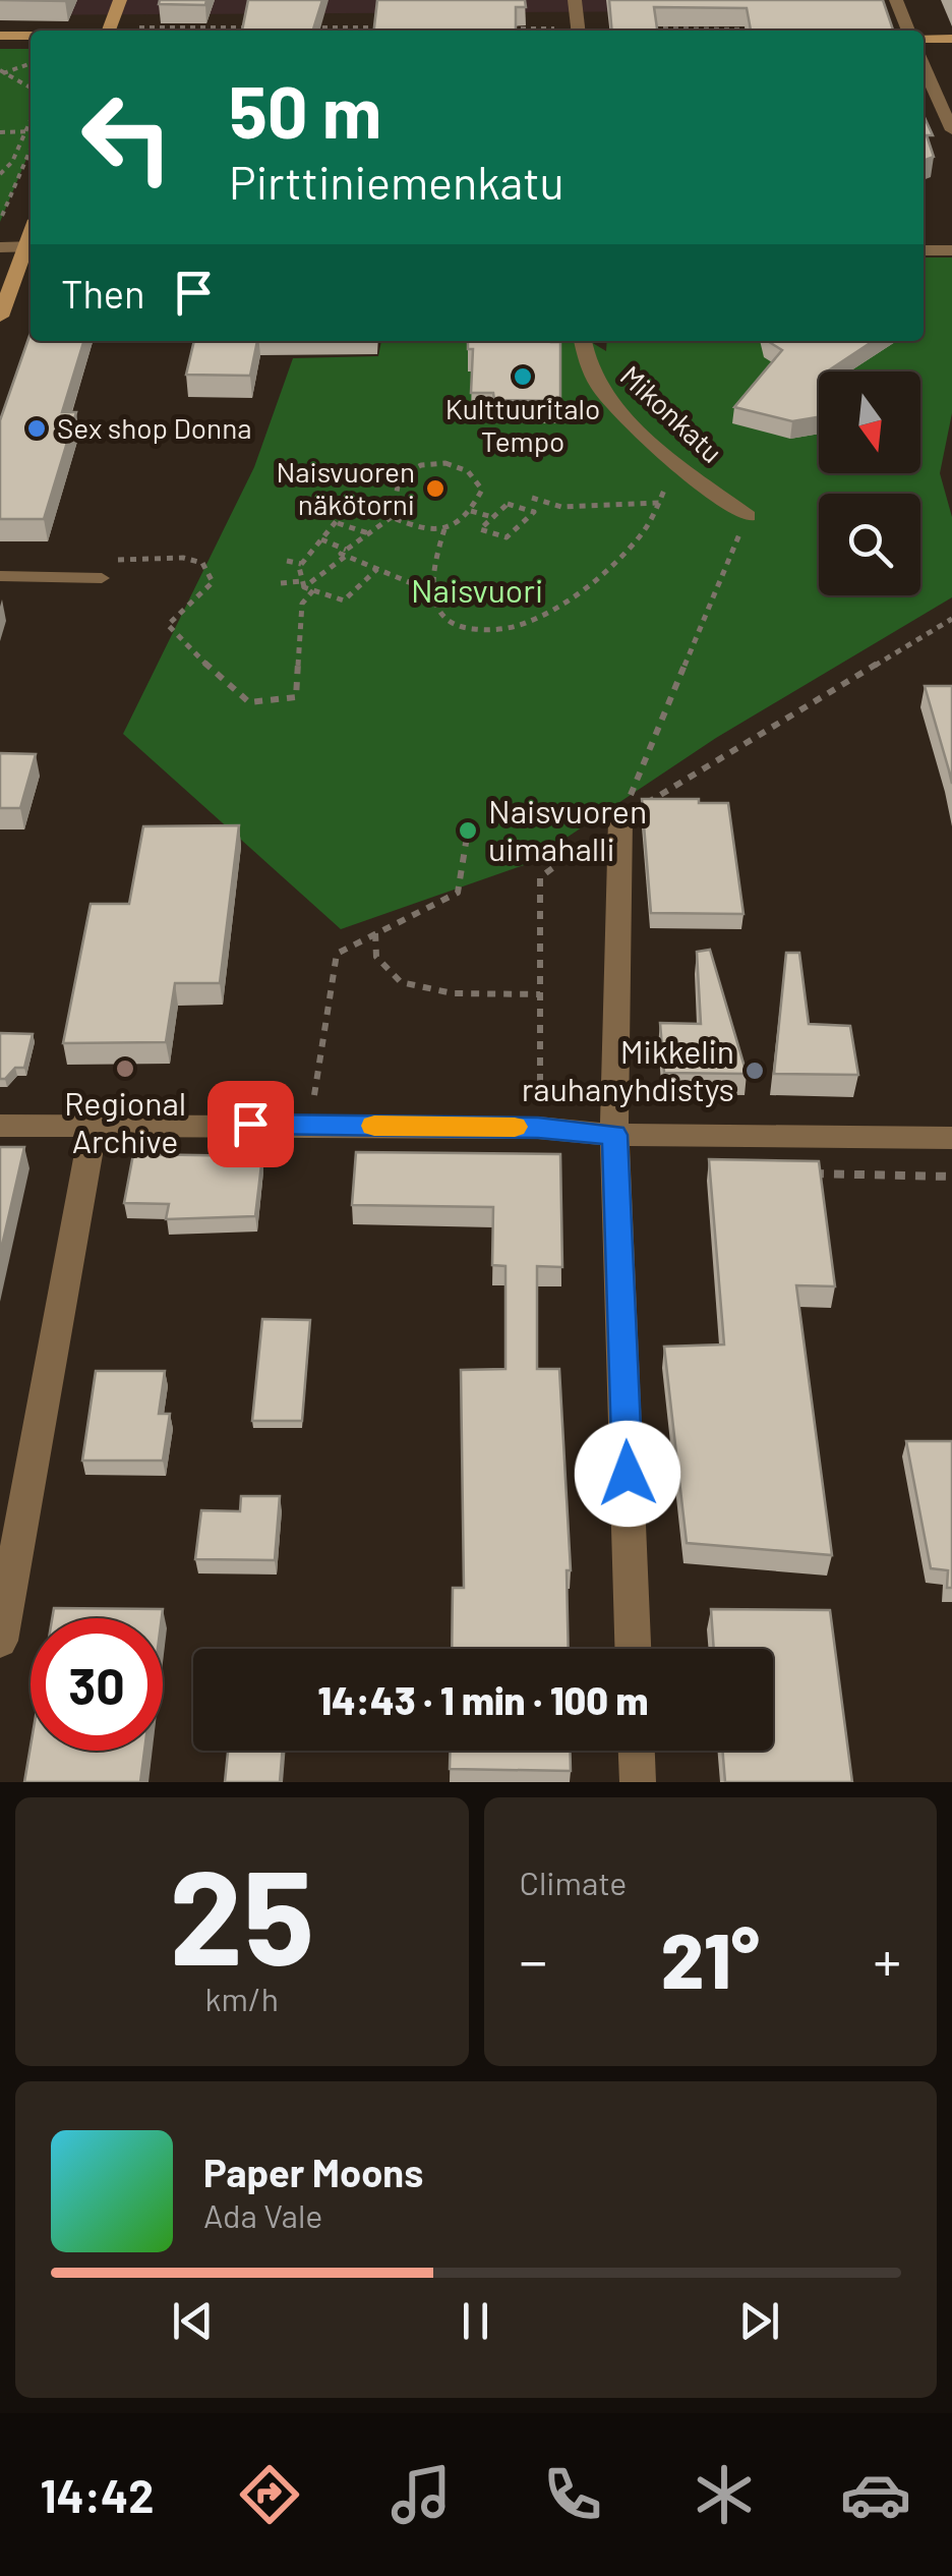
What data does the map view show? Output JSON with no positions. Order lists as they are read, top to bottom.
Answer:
{
  "streets": {
    "street": ["Mikonkatu"]
  },
  "parks": ["Naisvuori"],
  "places": [
    "Kulttuuritalo Tempo",
    "Sex shop Donna",
    "Naisvuoren näkötorni",
    "Naisvuoren uimahalli",
    "Regional Archive",
    "Mikkelin rauhanyhdistys"
  ],
  "north": "bottom",
  "page": {
    "turn": ["50 m", "Pirttiniemenkatu"],
    "then": "Then",
    "limit": "30",
    "trip": "14:43 · 1 min · 100 m",
    "tile": [
      ["25", "km/h"],
      "Climate"
    ],
    "heat": ["−", "21°", "+"],
    "song": ["Paper Moons", "Ada Vale"],
    "tabs": "14:42"
  }
}
